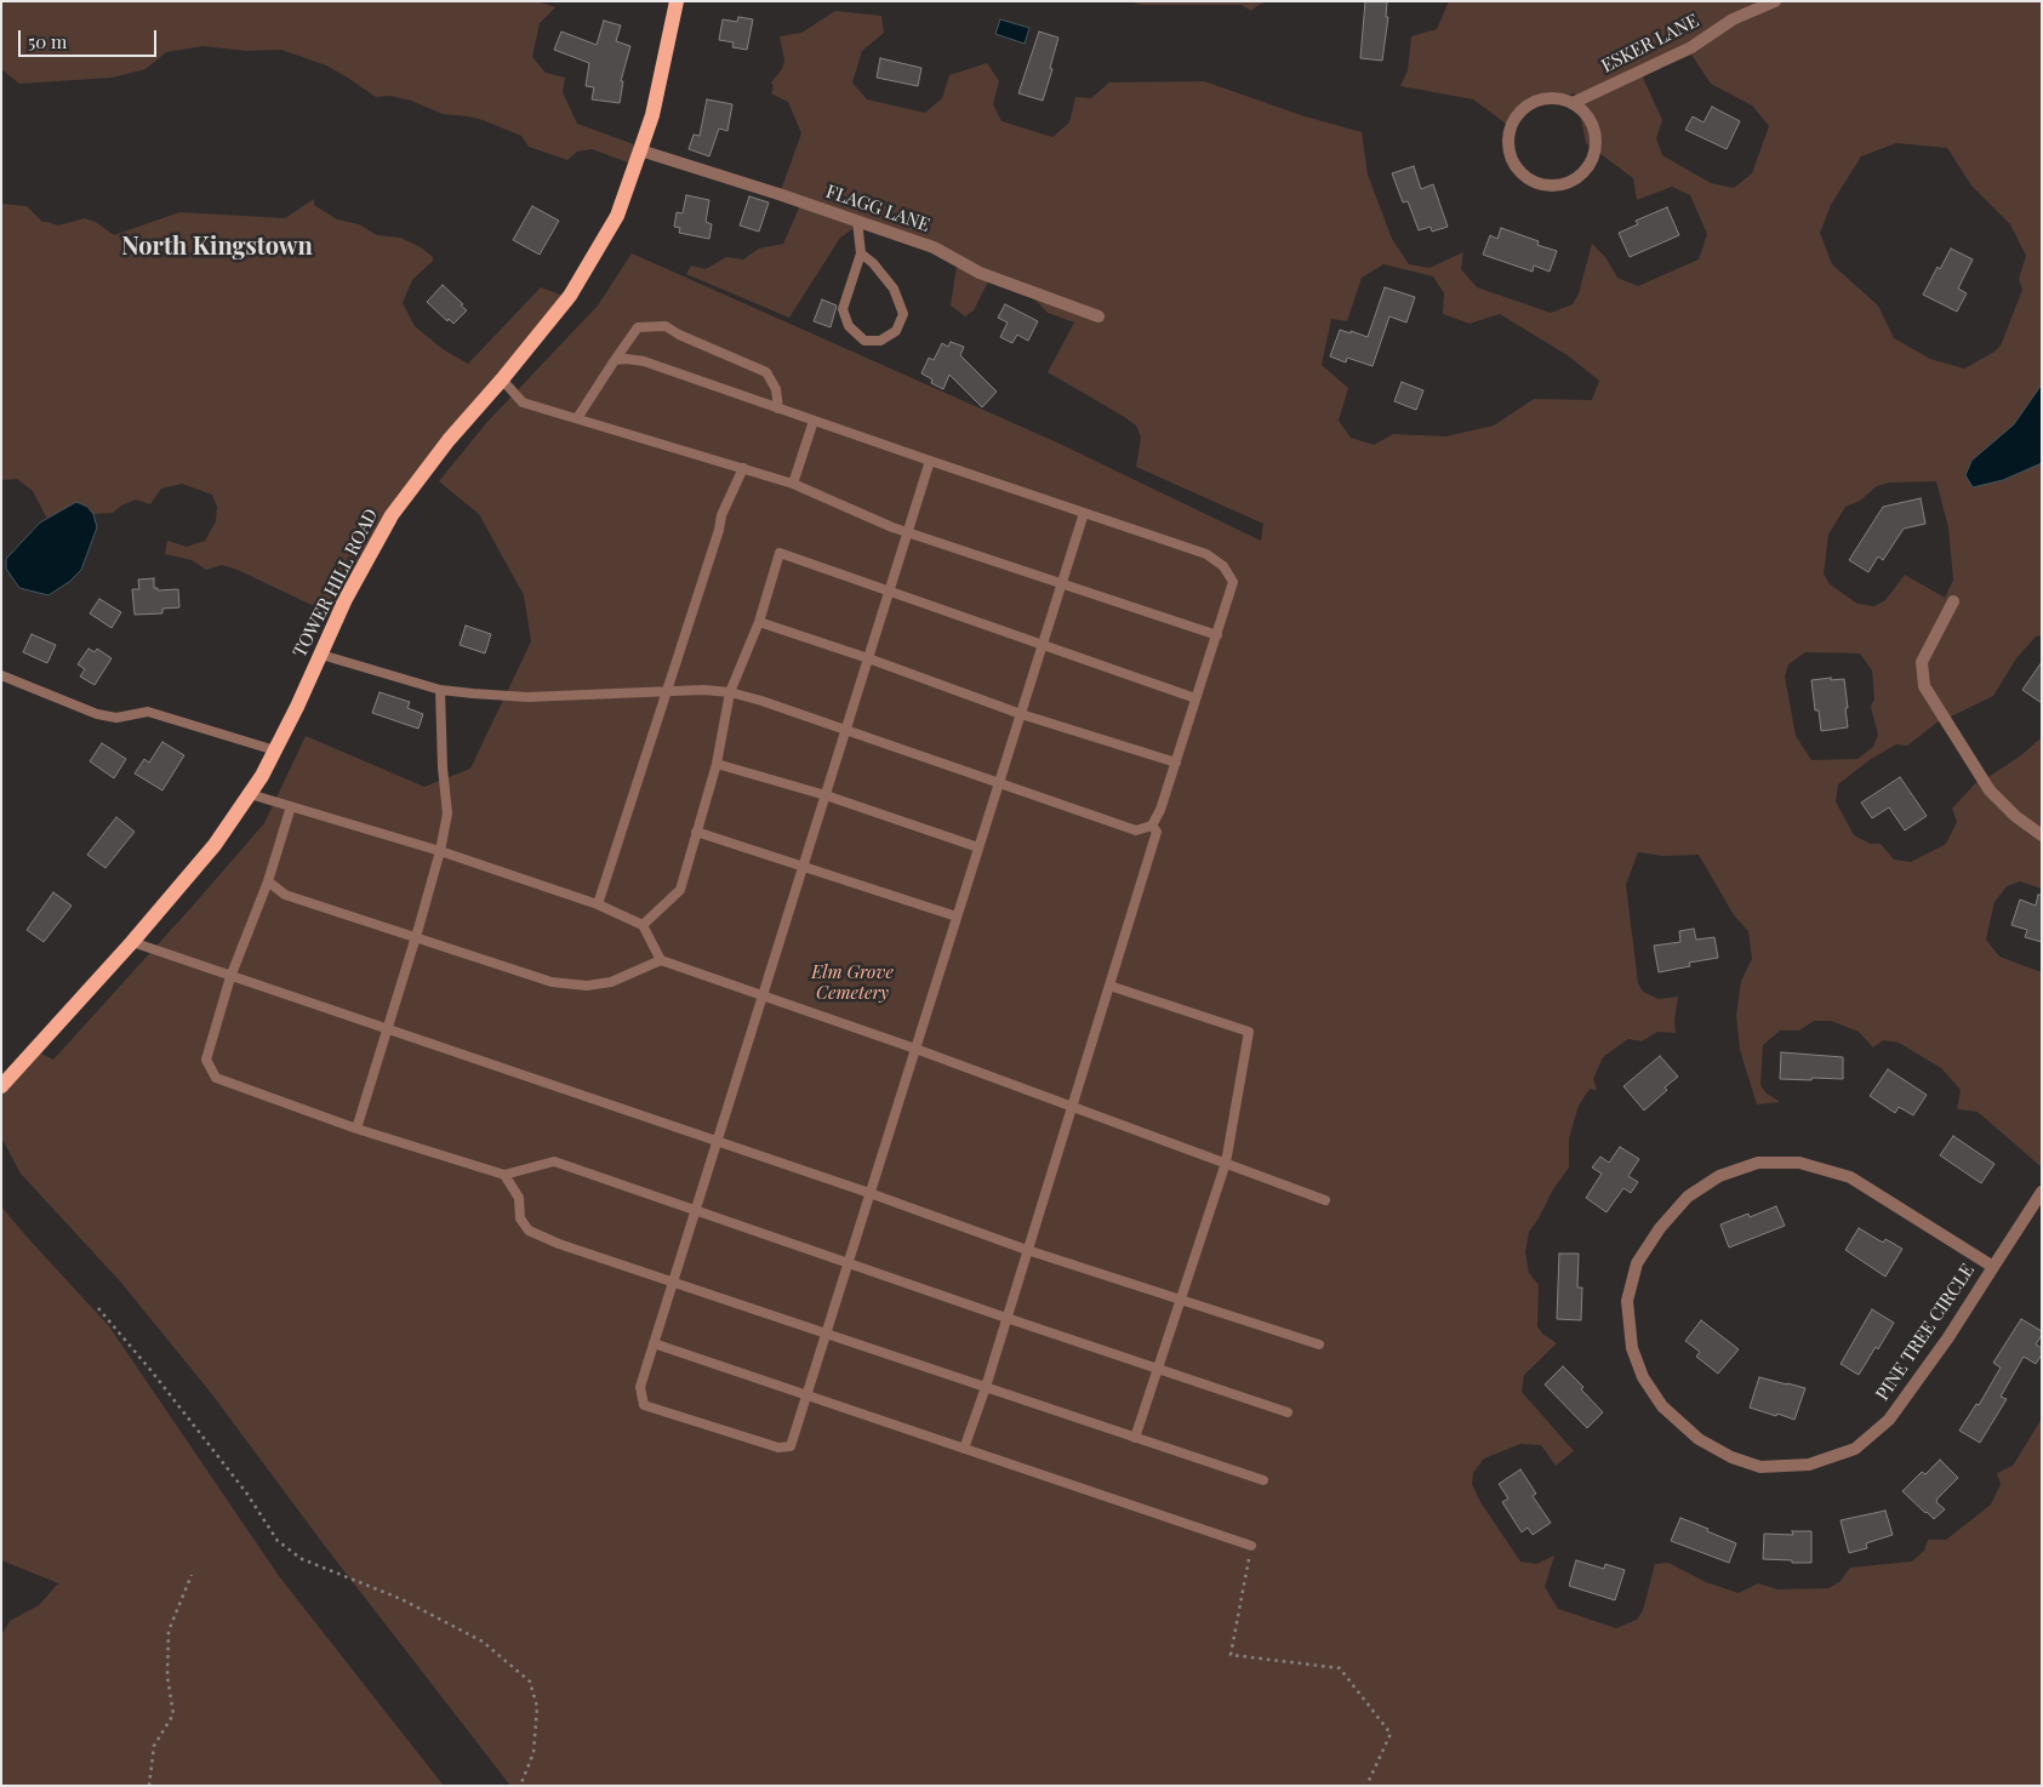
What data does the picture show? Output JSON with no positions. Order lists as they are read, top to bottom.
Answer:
{
  "streets": {
    "main road": ["TOWER HILL ROAD"],
    "street": ["ESKER LANE", "FLAGG LANE", "PINE TREE CIRCLE"]
  },
  "crossings": [
    ["FLAGG LANE", "TOWER HILL ROAD"]
  ],
  "districts": ["North Kingstown"],
  "parks": ["Elm Grove Cemetery"],
  "scale_bar": "50 m"
}
